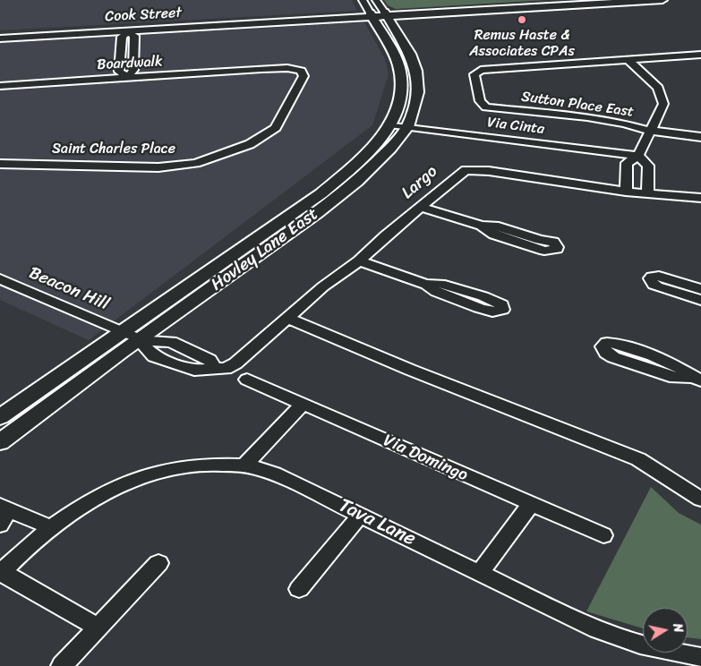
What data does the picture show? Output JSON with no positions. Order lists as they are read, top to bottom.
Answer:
{
  "streets": {
    "main road": ["Cook Street", "Hovley Lane East"],
    "street": [
      "Boardwalk",
      "Sutton Place East",
      "Via Cinta",
      "Saint Charles Place",
      "Largo",
      "Beacon Hill",
      "Via Domingo",
      "Tava Lane"
    ]
  },
  "crossings": [
    ["Cook Street", "Hovley Lane East"],
    ["Boardwalk", "Saint Charles Place"],
    ["Via Cinta", "Hovley Lane East"],
    ["Largo", "Hovley Lane East"],
    ["Largo", "Beacon Hill"],
    ["Hovley Lane East", "Beacon Hill"]
  ],
  "places": ["Remus Haste & Associates CPAs"],
  "north": "right"
}
